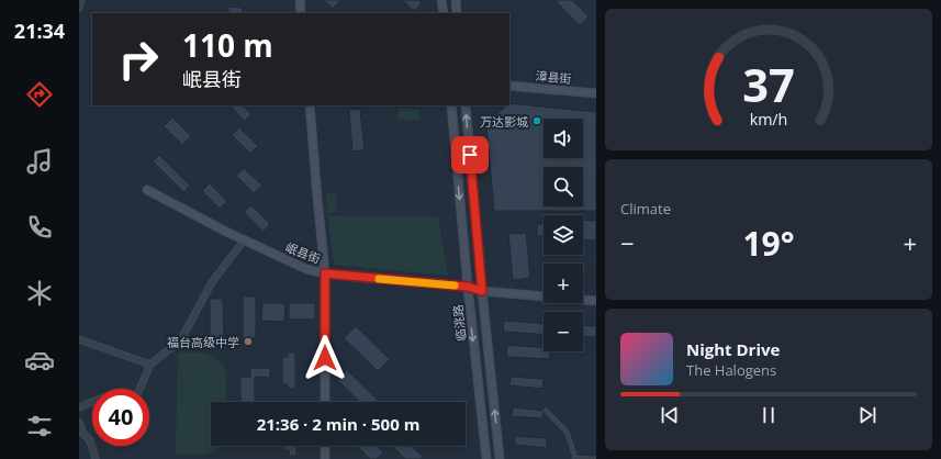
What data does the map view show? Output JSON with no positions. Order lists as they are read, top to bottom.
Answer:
{
  "streets": {
    "street": ["漳县街", "岷县街", "临洮路"]
  },
  "crossings": [
    ["岷县街", "临洮路"]
  ],
  "places": ["万达影城", "福台高级中学"],
  "page": {
    "tabs": "21:34",
    "turn": ["110 m", "岷县街"],
    "map_buttons": ["+", "−"],
    "tile": "Climate",
    "heat": ["−", "19°", "+"],
    "song": ["Night Drive", "The Halogens"],
    "limit": "40",
    "trip": "21:36 · 2 min · 500 m",
    "gauge": ["37", "km/h"]
  }
}
